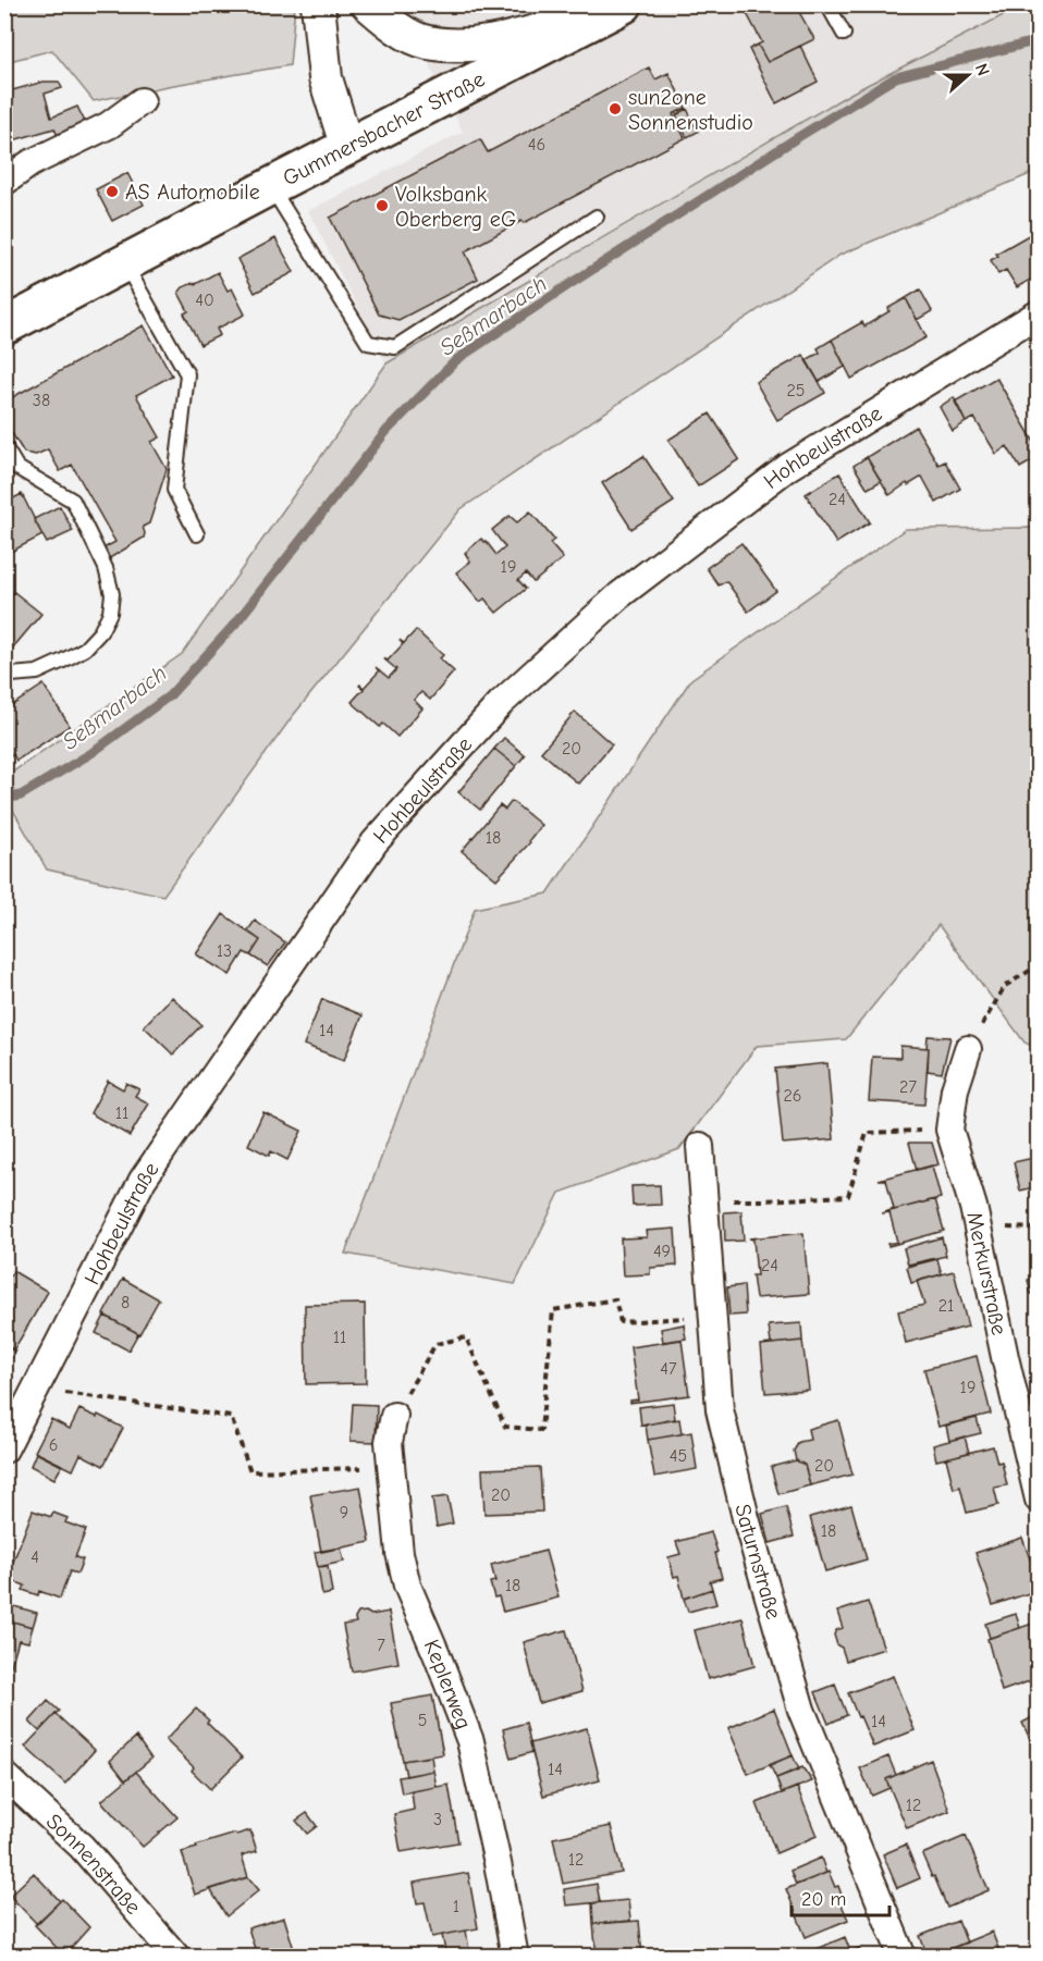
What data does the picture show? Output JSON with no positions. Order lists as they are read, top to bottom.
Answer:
{
  "streets": {
    "main road": ["Gummersbacher Straße"],
    "street": [
      "Hohbeulstraße",
      "Merkurstraße",
      "Saturnstraße",
      "Keplerweg",
      "Sonnenstraße"
    ]
  },
  "water": ["Seßmarbach"],
  "places": ["sun2one Sonnenstudio", "AS Automobile", "Volksbank Oberberg eG"],
  "house_numbers": [
    "46",
    "40",
    "25",
    "38",
    "24",
    "19",
    "20",
    "18",
    "13",
    "14",
    "27",
    "26",
    "11",
    "49",
    "24",
    "8",
    "21",
    "11",
    "47",
    "19",
    "6",
    "45",
    "20",
    "20",
    "9",
    "18",
    "4",
    "18",
    "7",
    "5",
    "14",
    "14",
    "12",
    "3",
    "12",
    "1"
  ],
  "scale_bar": "20 m",
  "north": "right"
}
